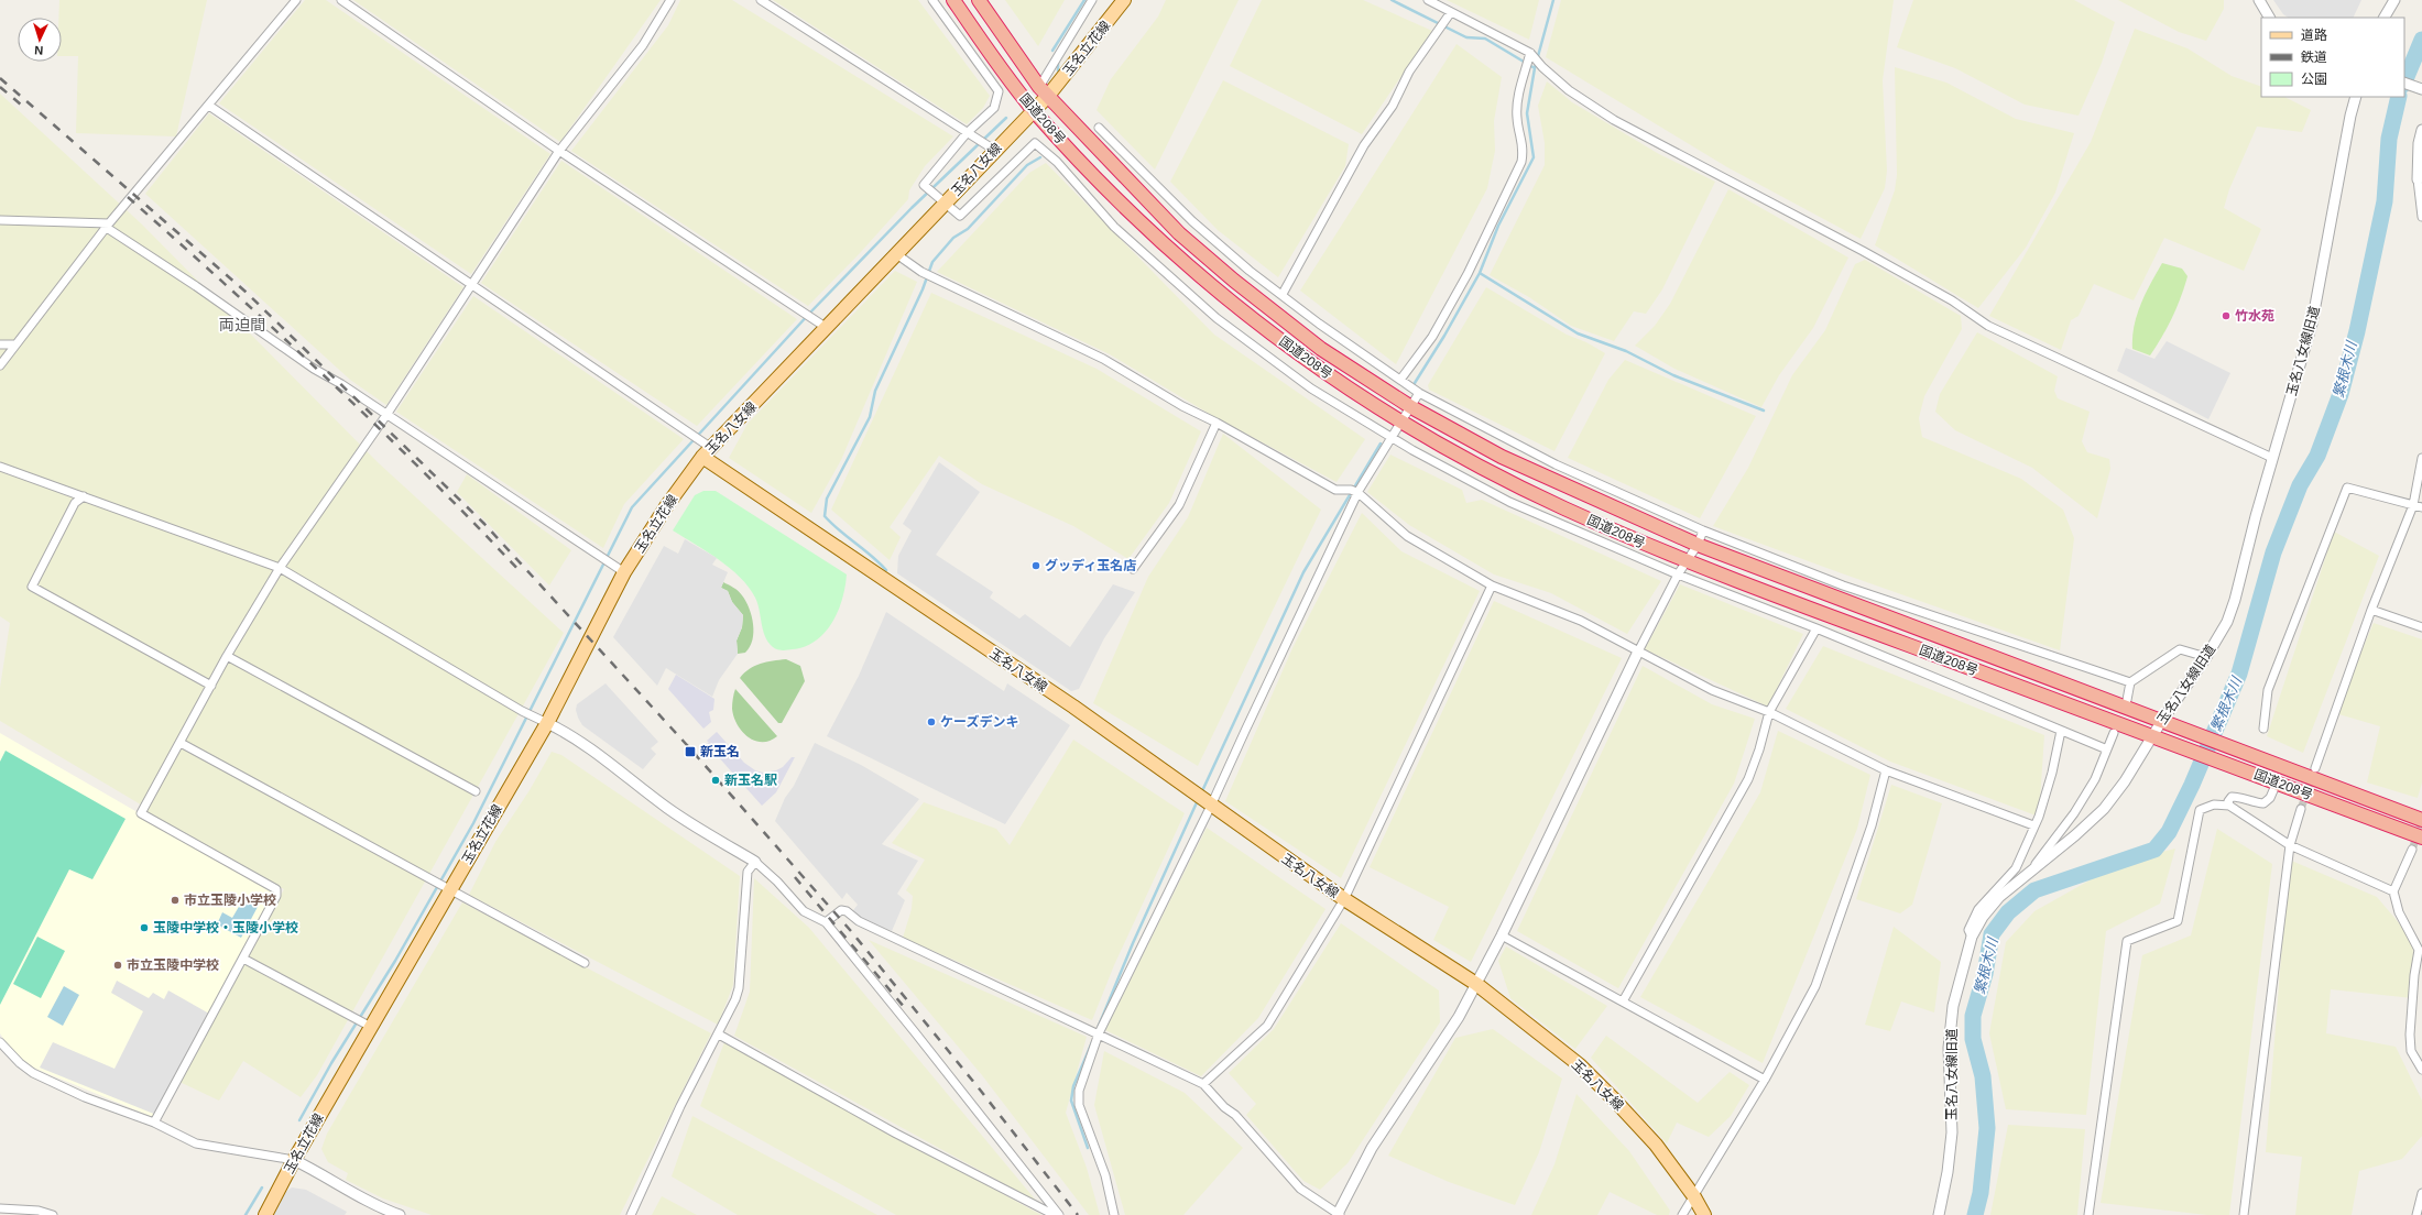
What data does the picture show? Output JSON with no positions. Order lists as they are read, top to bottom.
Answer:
{
  "streets": {
    "highway": ["国道208号"],
    "main road": ["玉名立花線", "玉名八女線"],
    "street": ["玉名八女線旧道"]
  },
  "crossings": [
    ["玉名立花線", "国道208号"],
    ["玉名立花線", "玉名八女線"],
    ["国道208号", "玉名八女線"],
    ["国道208号", "玉名八女線旧道"]
  ],
  "districts": ["両迫間"],
  "water": ["繁根木川"],
  "places": {
    "other": [
      "竹水苑",
      "グッディ玉名店",
      "ケーズデンキ",
      "新玉名駅",
      "市立玉陵小学校",
      "玉陵中学校・玉陵小学校",
      "市立玉陵中学校"
    ],
    "transit": ["新玉名"]
  },
  "legend": ["道路", "鉄道", "公園"],
  "north": "bottom"
}
